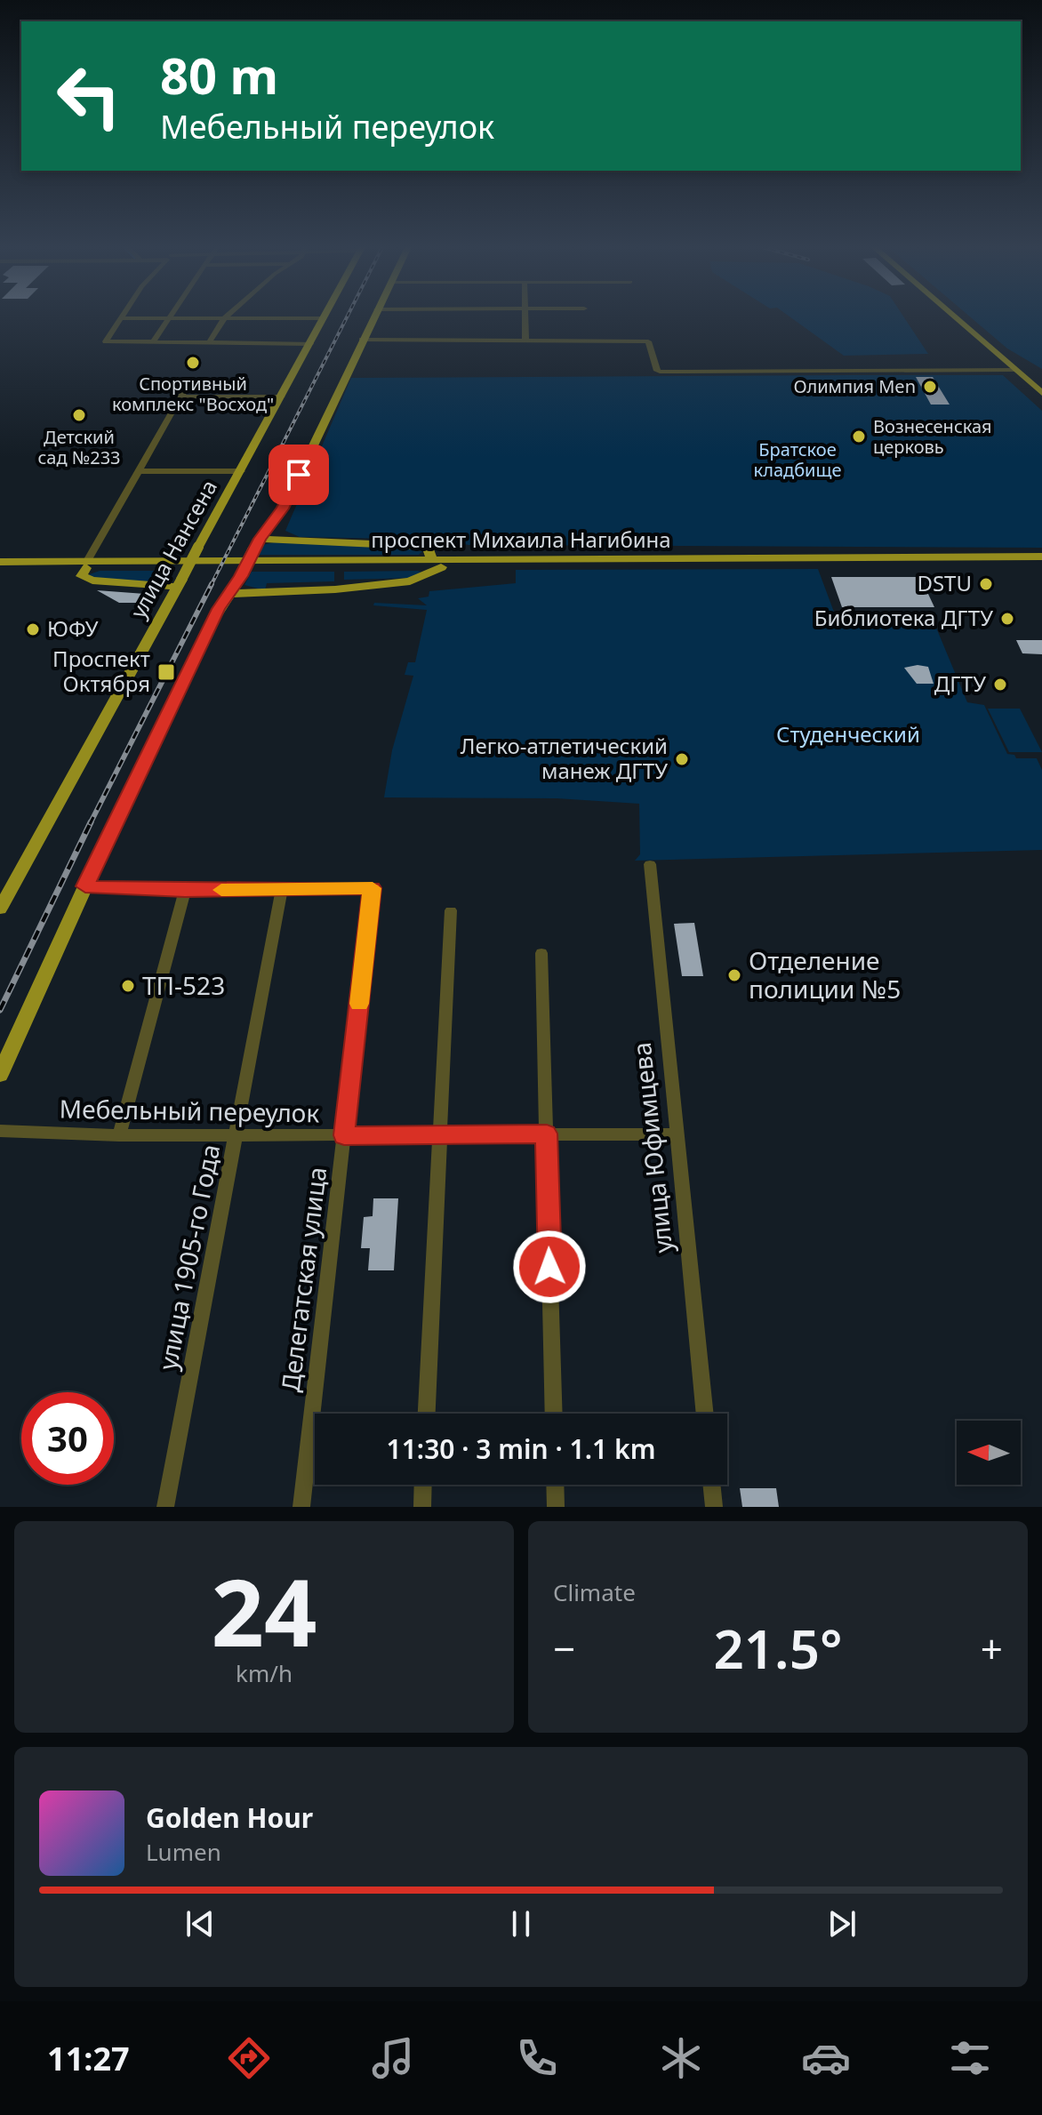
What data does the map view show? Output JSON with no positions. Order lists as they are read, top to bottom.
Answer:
{
  "streets": {
    "main road": ["проспект Михаила Нагибина", "улица Нансена"],
    "street": [
      "Мебельный переулок",
      "улица Юфимцева",
      "улица 1905-го Года",
      "Делегатская улица"
    ]
  },
  "crossings": [
    ["Мебельный переулок", "улица Юфимцева"],
    ["Мебельный переулок", "улица 1905-го Года"],
    ["Мебельный переулок", "Делегатская улица"],
    ["улица 1905-го Года", "Делегатская улица"]
  ],
  "parks": ["Братское кладбище", "Студенческий"],
  "places": {
    "other": [
      "Спортивный комплекс \"Восход\"",
      "Олимпия Men",
      "Детский сад №233",
      "Вознесенская церковь",
      "DSTU",
      "Библиотека ДГТУ",
      "ЮФУ",
      "ДГТУ",
      "Легко-атлетический манеж ДГТУ",
      "Отделение полиции №5",
      "ТП-523"
    ],
    "transit": ["Проспект Октября"]
  },
  "north": "left",
  "page": {
    "turn": ["80 m", "Мебельный переулок"],
    "limit": "30",
    "trip": "11:30 · 3 min · 1.1 km",
    "tile": [
      ["24", "km/h"],
      "Climate"
    ],
    "heat": ["−", "21.5°", "+"],
    "song": ["Golden Hour", "Lumen"],
    "tabs": "11:27"
  }
}
